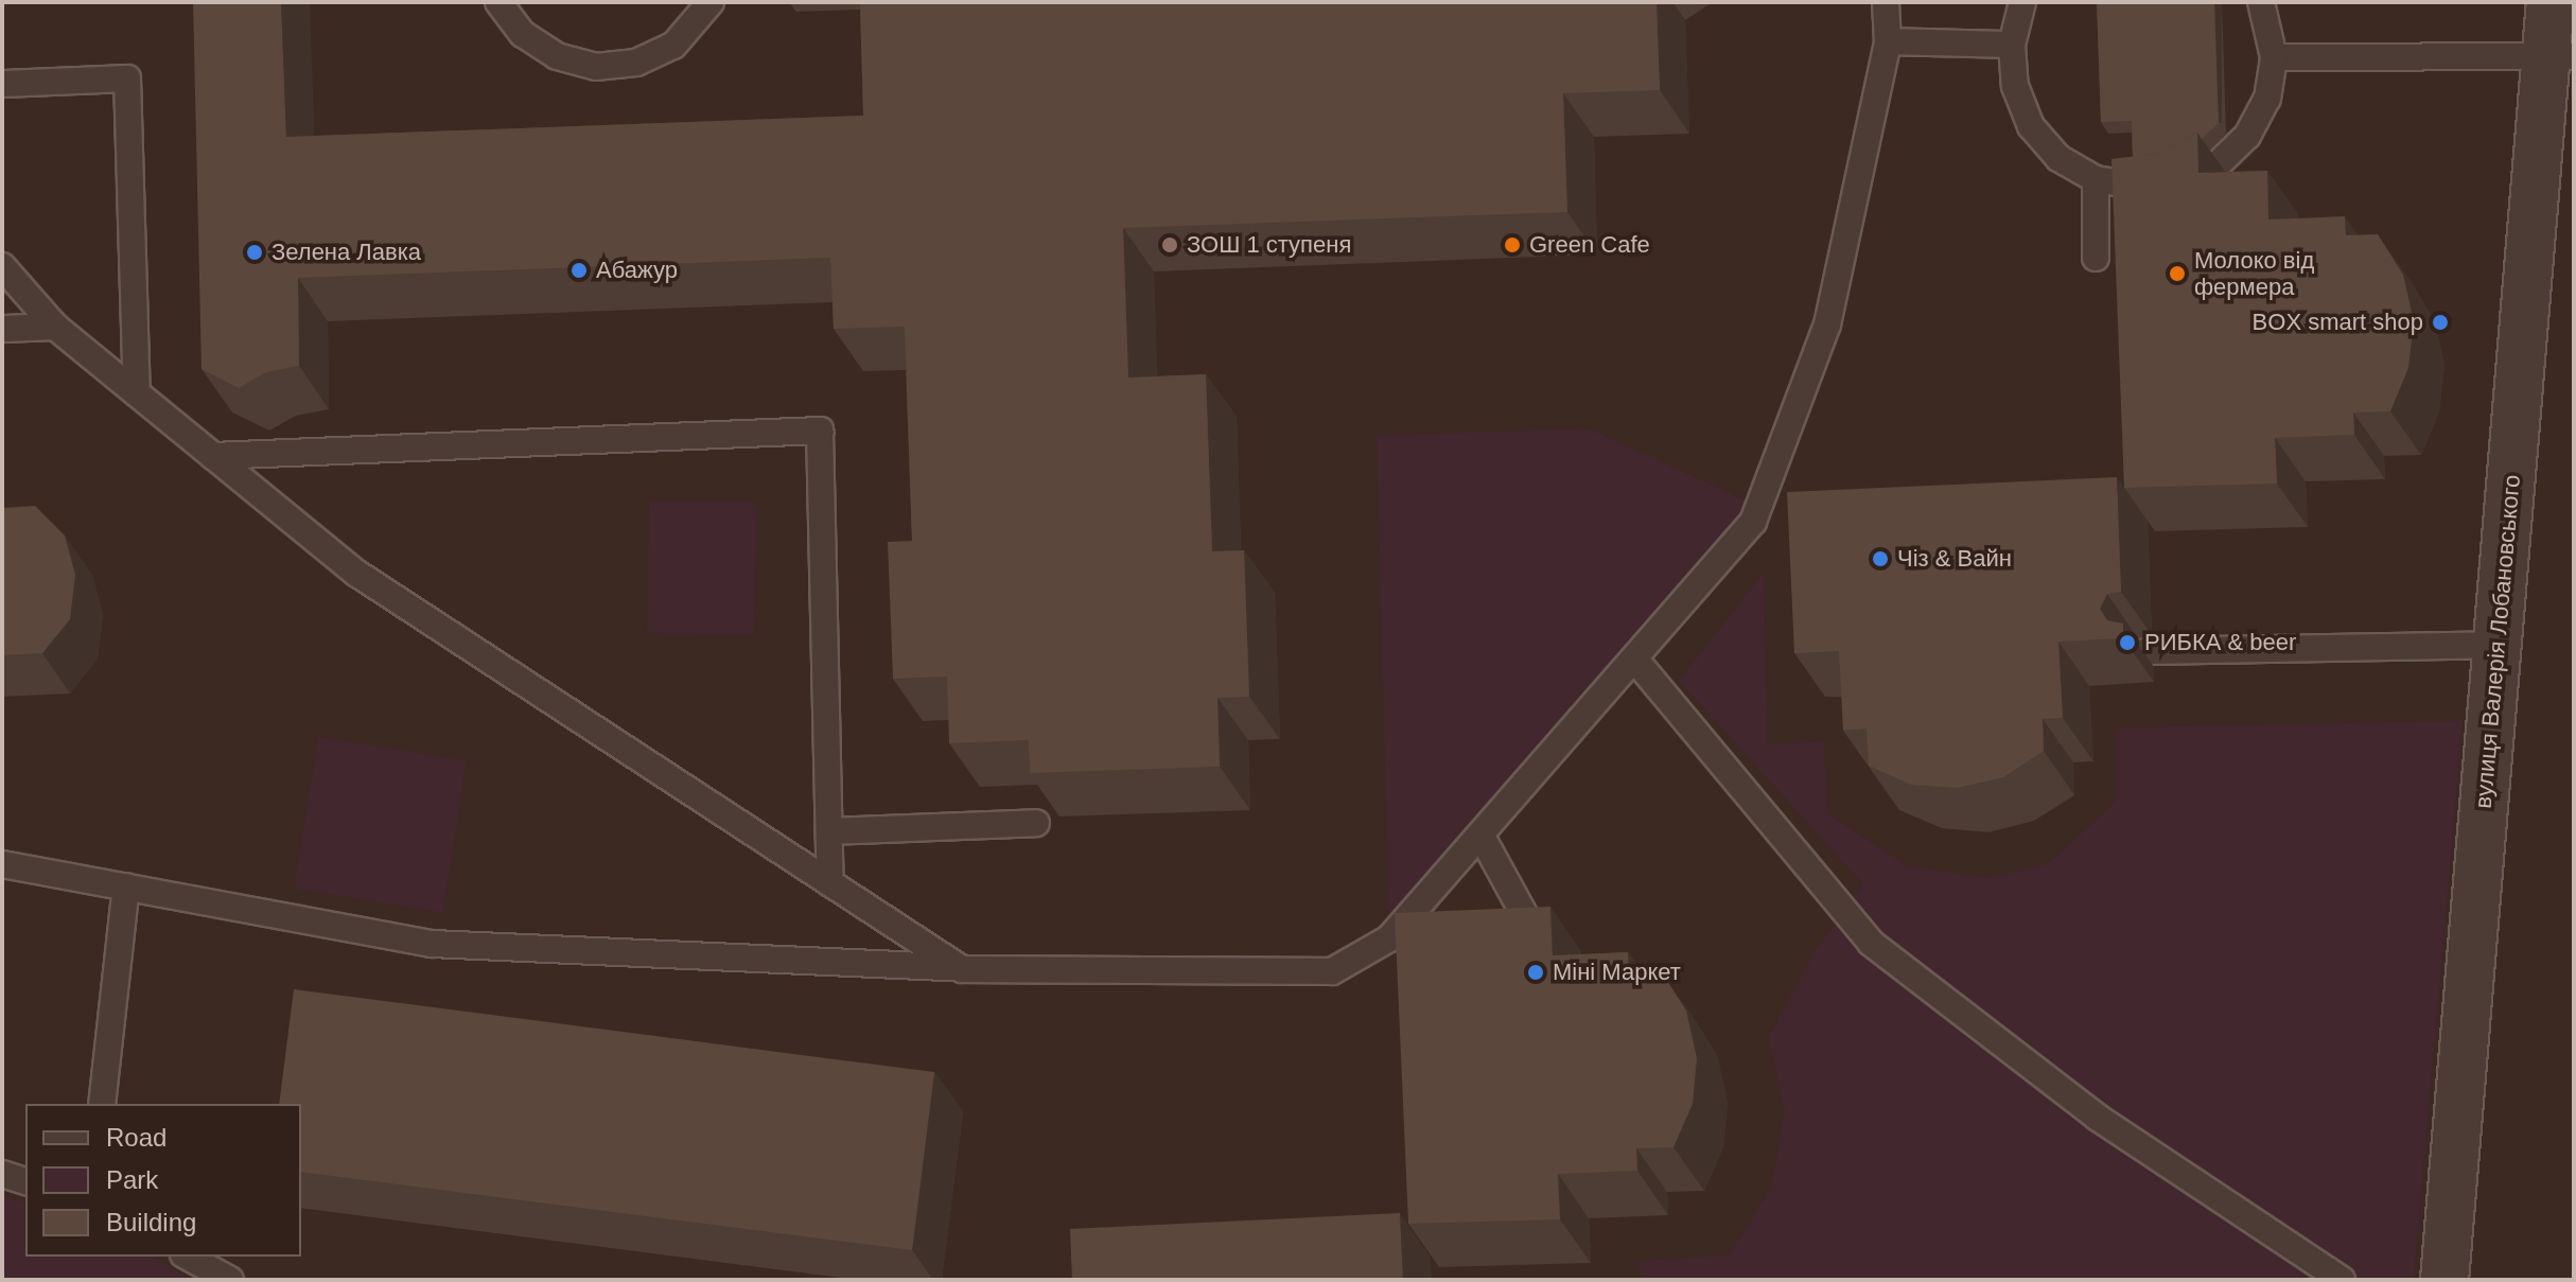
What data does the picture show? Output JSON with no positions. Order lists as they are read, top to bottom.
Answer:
{
  "streets": {
    "street": ["вулиця Валерія Лобановського"]
  },
  "places": [
    "ЗОШ 1 ступеня",
    "Green Cafe",
    "Зелена Лавка",
    "Абажур",
    "Молоко від фермера",
    "BOX smart shop",
    "Чіз & Вайн",
    "РИБКА & beer",
    "Міні Маркет"
  ],
  "legend": ["Road", "Park", "Building"]
}
